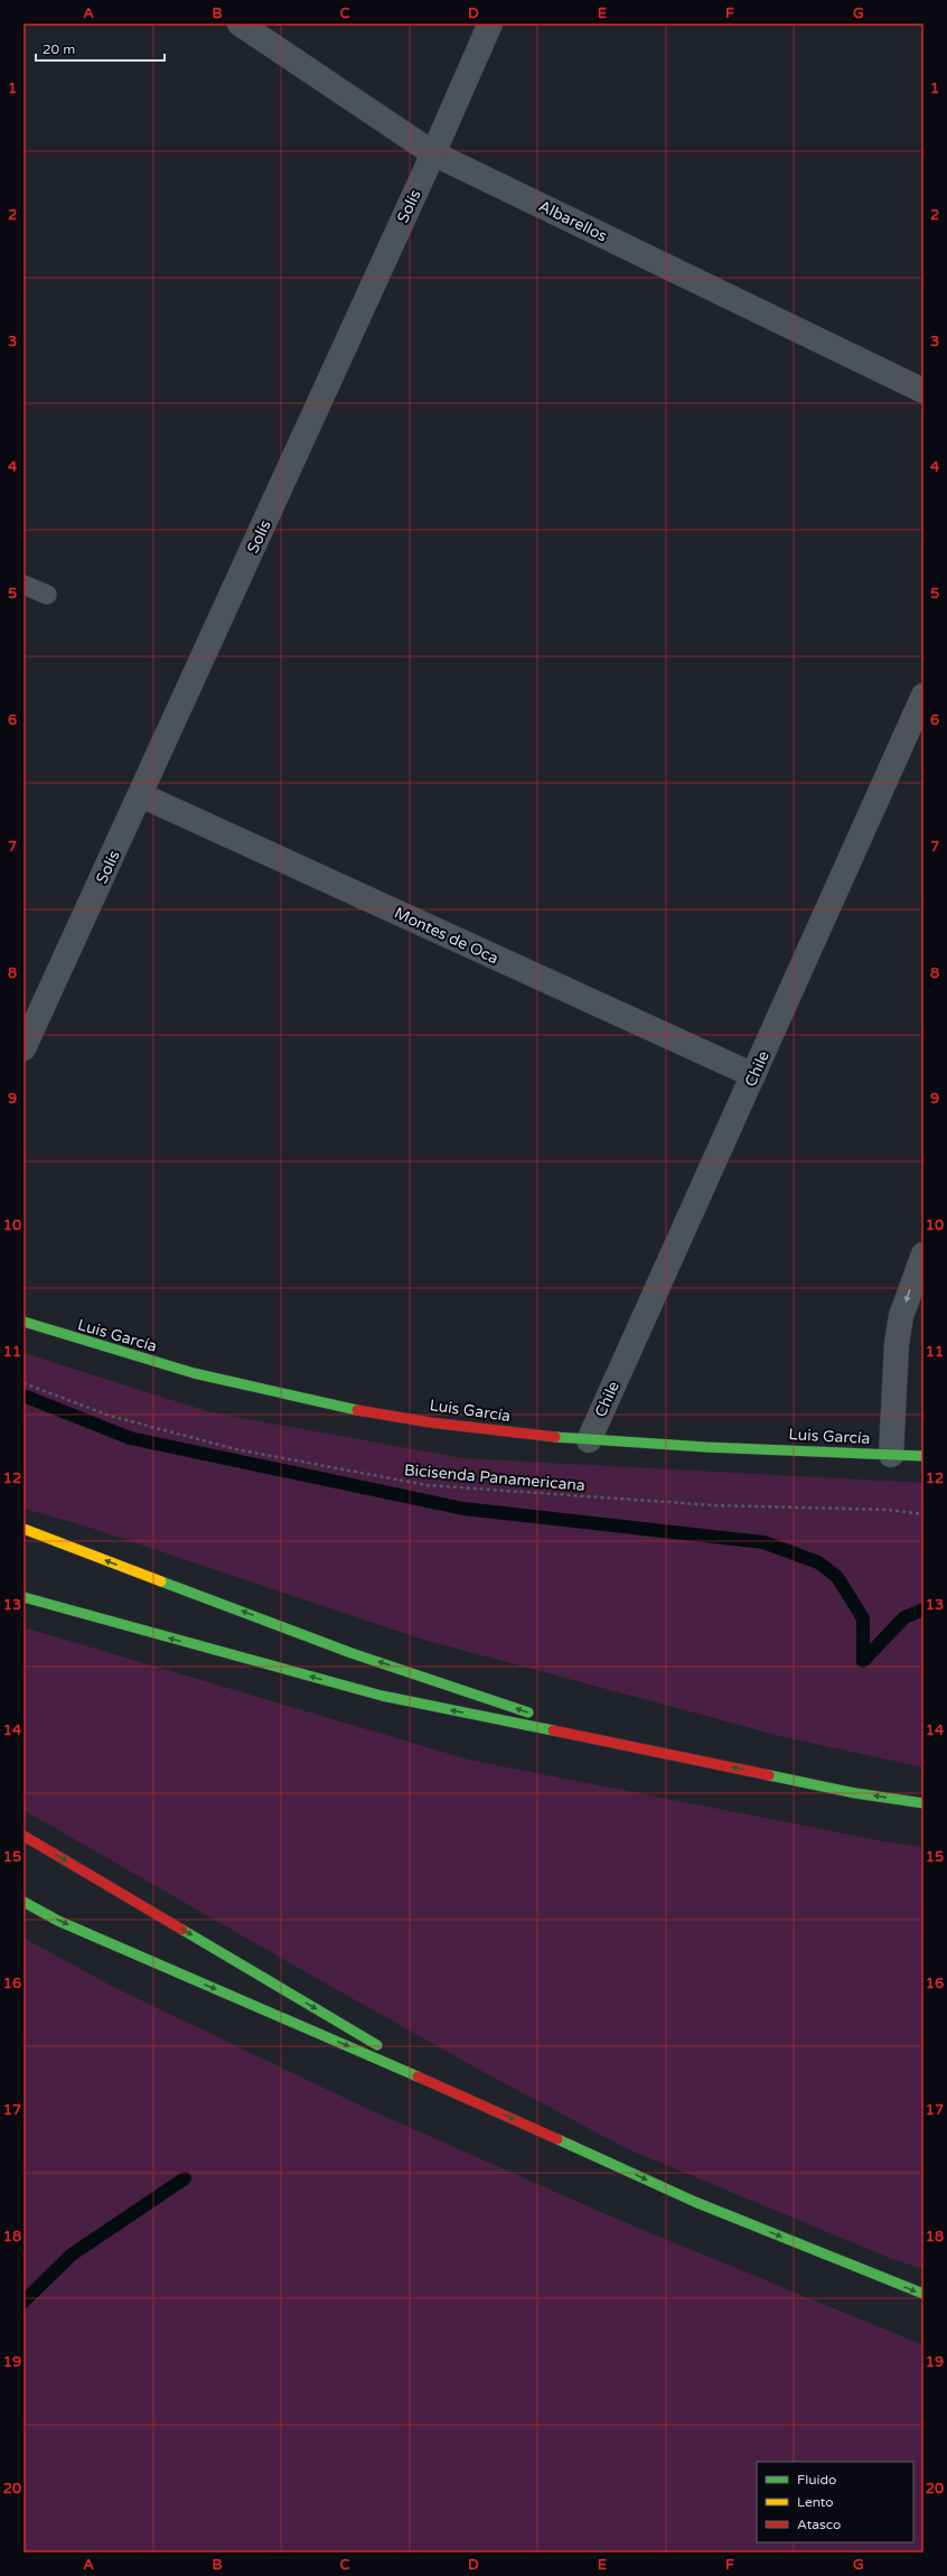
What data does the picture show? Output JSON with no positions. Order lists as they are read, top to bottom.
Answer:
{
  "streets": {
    "main road": ["Luis García"],
    "street": [
      "Solís",
      "Albarellos",
      "Montes de Oca",
      "Chile"
    ],
    "path": ["Bicisenda Panamericana"]
  },
  "crossings": [
    ["Solís", "Albarellos"],
    ["Solís", "Montes de Oca"],
    ["Montes de Oca", "Chile"],
    ["Chile", "Luis García"]
  ],
  "legend": ["Fluido", "Lento", "Atasco"],
  "scale_bar": "20 m",
  "grid": {
    "columns": [
      "A",
      "B",
      "C",
      "D",
      "E",
      "F",
      "G"
    ],
    "rows": [
      "1",
      "2",
      "3",
      "4",
      "5",
      "6",
      "7",
      "8",
      "9",
      "10",
      "11",
      "12",
      "13",
      "14",
      "15",
      "16",
      "17",
      "18",
      "19",
      "20"
    ]
  }
}
